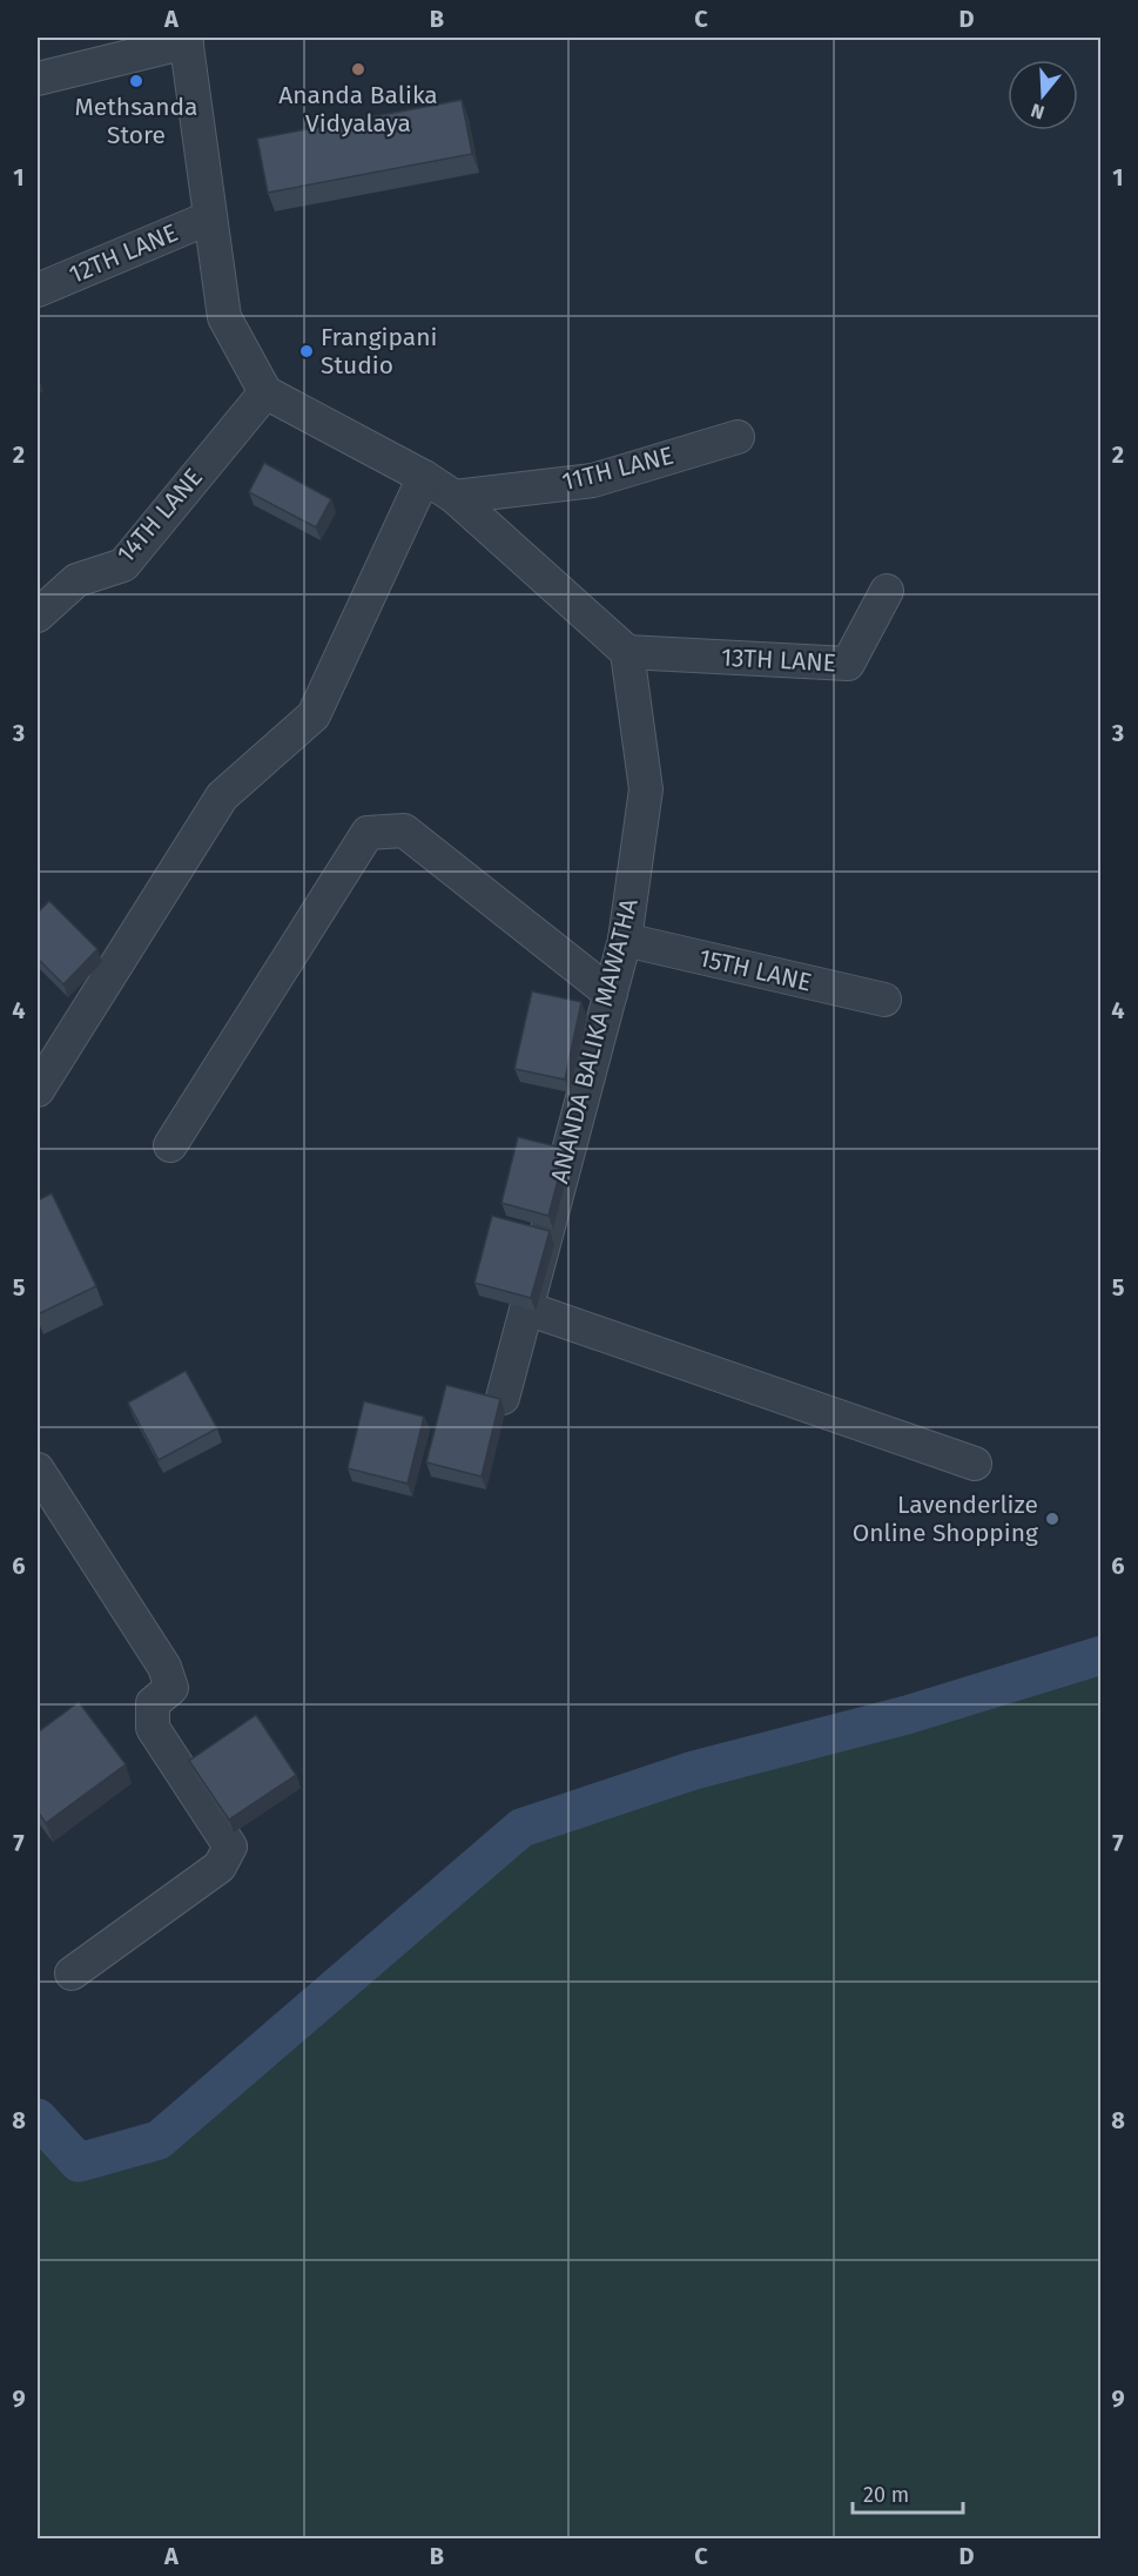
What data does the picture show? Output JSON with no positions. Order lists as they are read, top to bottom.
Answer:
{
  "streets": {
    "street": [
      "12TH LANE",
      "11TH LANE",
      "14TH LANE",
      "13TH LANE",
      "15TH LANE",
      "ANANDA BALIKA MAWATHA"
    ]
  },
  "crossings": [
    ["13TH LANE", "ANANDA BALIKA MAWATHA"],
    ["15TH LANE", "ANANDA BALIKA MAWATHA"]
  ],
  "places": [
    "Ananda Balika Vidyalaya",
    "Methsanda Store",
    "Frangipani Studio",
    "Lavenderlize Online Shopping"
  ],
  "scale_bar": "20 m",
  "north": "bottom",
  "grid": {
    "columns": [
      "A",
      "B",
      "C",
      "D"
    ],
    "rows": [
      "1",
      "2",
      "3",
      "4",
      "5",
      "6",
      "7",
      "8",
      "9"
    ]
  }
}
